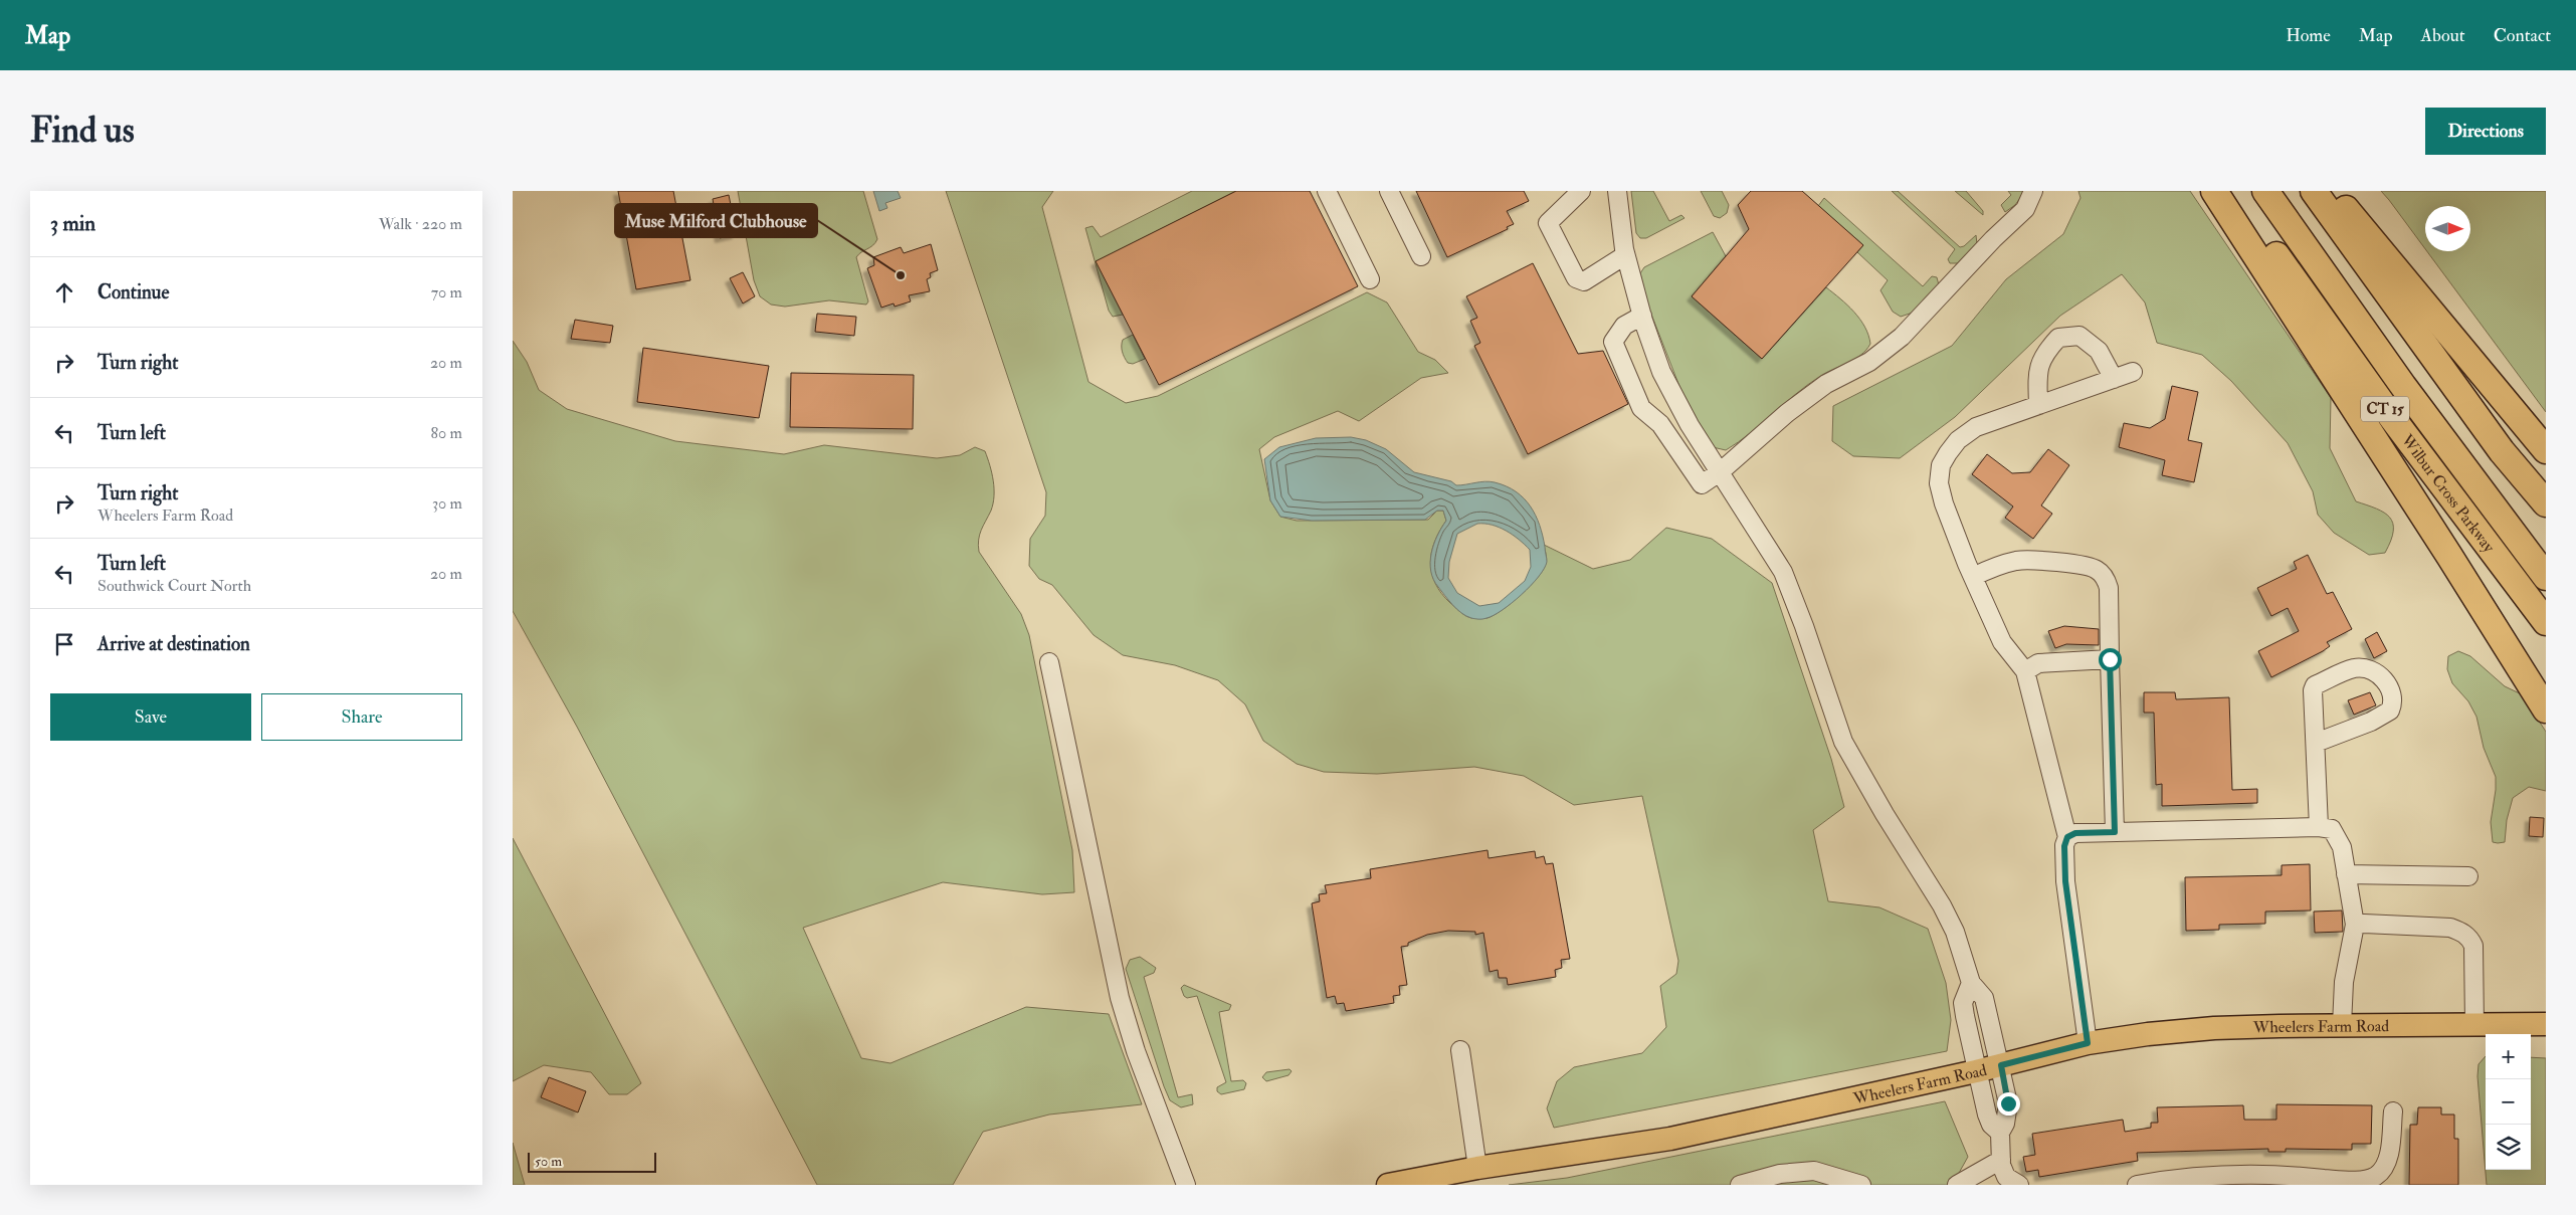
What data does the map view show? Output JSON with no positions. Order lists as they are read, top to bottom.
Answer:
{
  "streets": {
    "highway": ["CT 15", "Wilbur Cross Parkway"],
    "main road": ["Wheelers Farm Road"]
  },
  "places": ["Muse Milford Clubhouse"],
  "scale_bar": "50 m",
  "north": "right",
  "page": {
    "header": "Map",
    "nav": [
      "Home",
      "Map",
      "About",
      "Contact"
    ],
    "buttons": [
      "Directions",
      ["Save", "Share"]
    ],
    "title": "Find us",
    "heading": ["3 min", "Walk · 220 m"],
    "list": [
      ["Continue", "70 m"],
      ["Turn right", "20 m"],
      ["Turn left", "80 m"],
      ["Turn right", "Wheelers Farm Road", "30 m"],
      ["Turn left", "Southwick Court North", "20 m"],
      "Arrive at destination"
    ],
    "map_buttons": ["+", "−"],
    "scale": "50 m"
  }
}
